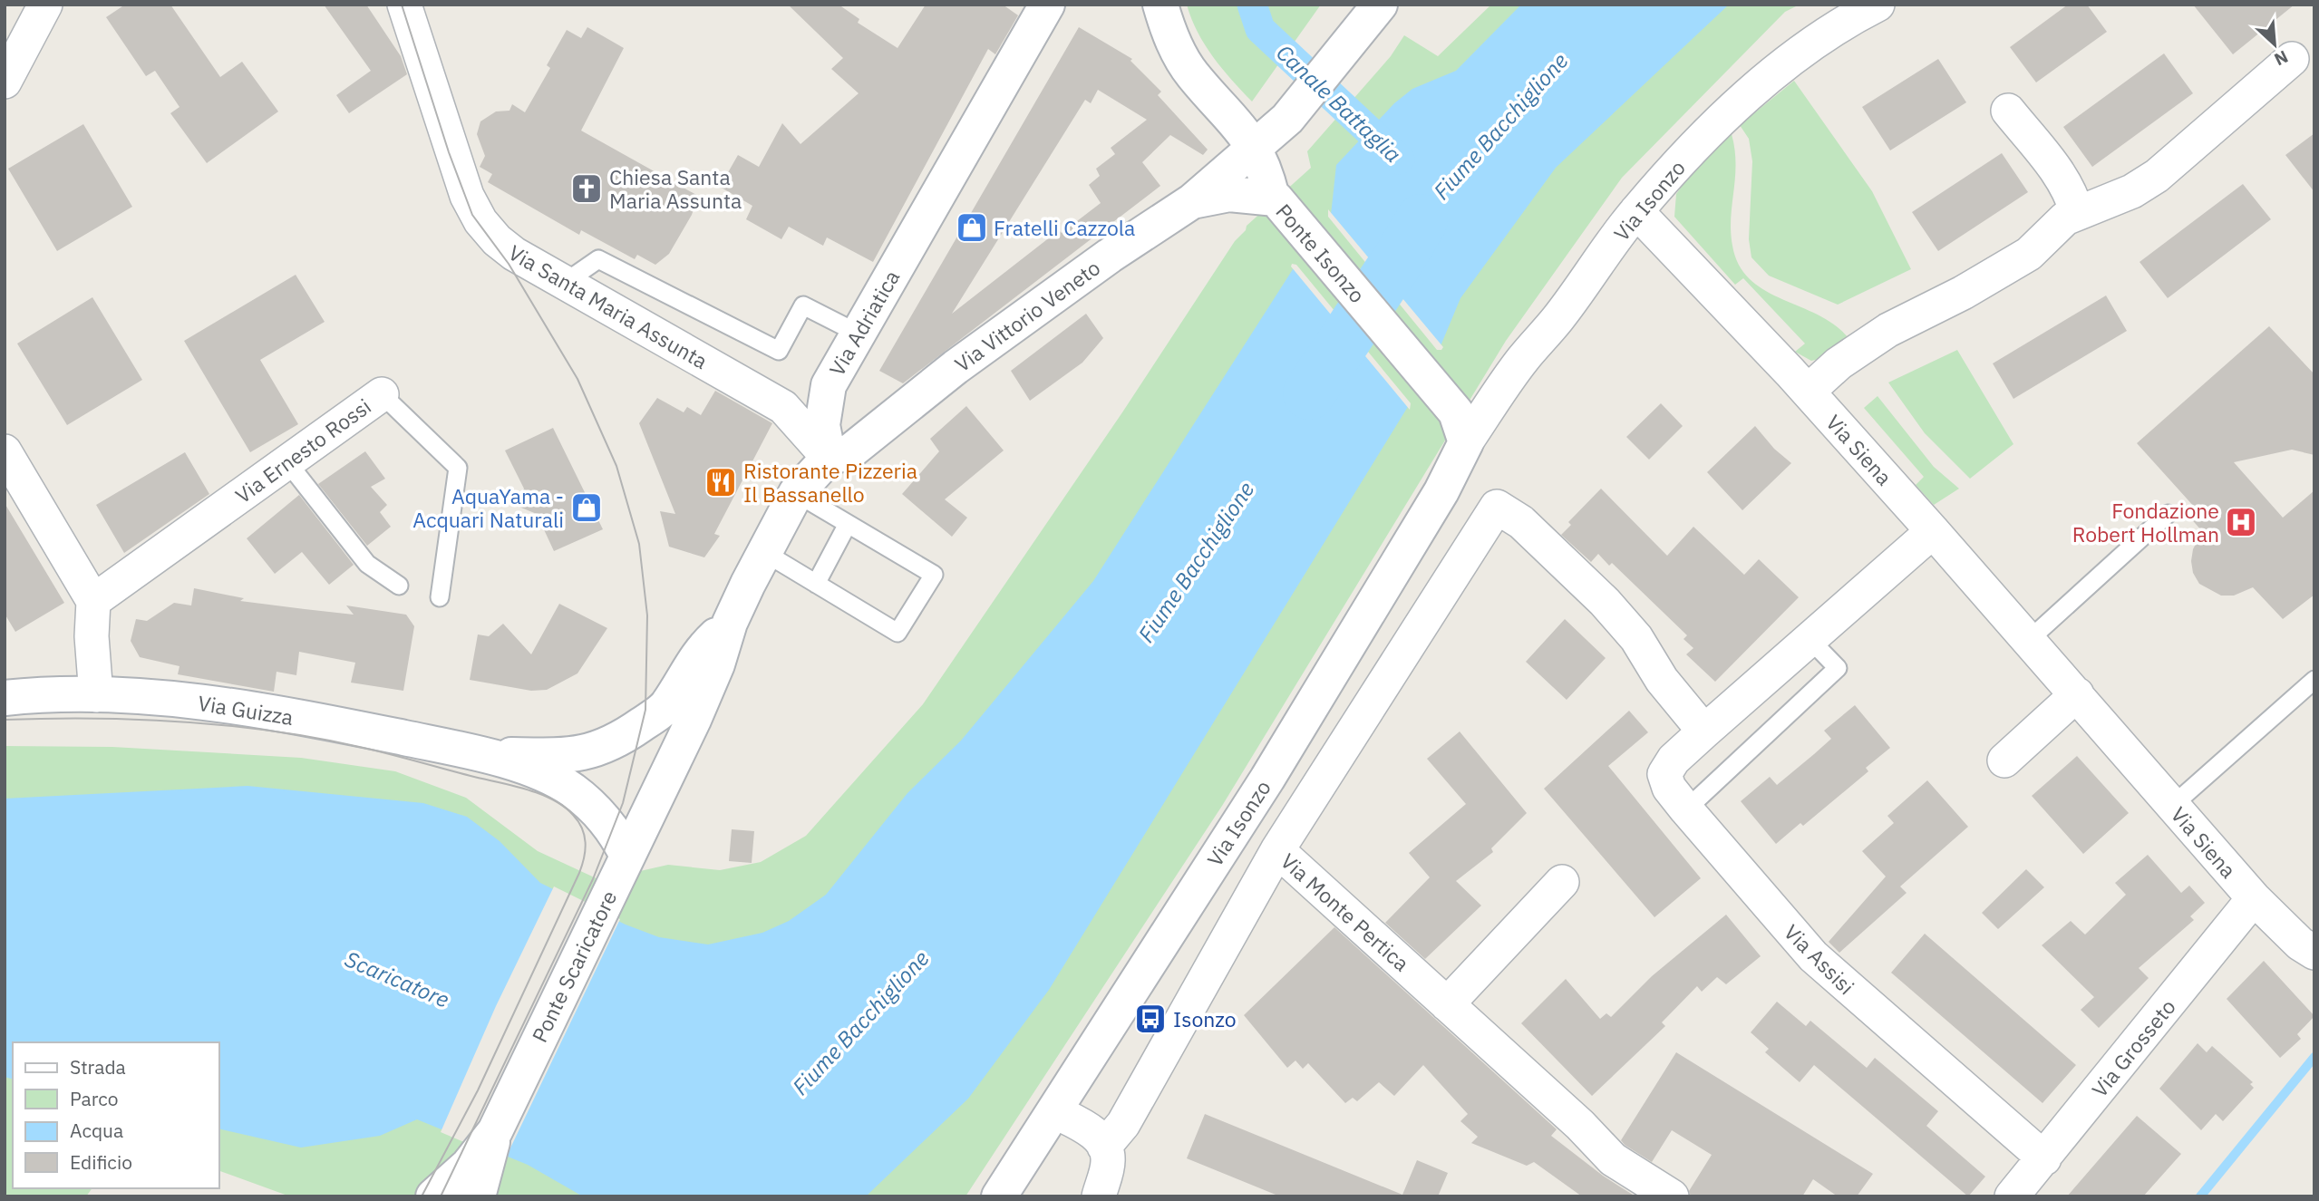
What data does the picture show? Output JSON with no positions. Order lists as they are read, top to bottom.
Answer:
{
  "streets": {
    "main road": [
      "Via Isonzo",
      "Ponte Isonzo",
      "Via Vittorio Veneto",
      "Via Adriatica",
      "Via Guizza",
      "Ponte Scaricatore"
    ],
    "street": [
      "Via Santa Maria Assunta",
      "Via Siena",
      "Via Ernesto Rossi",
      "Via Monte Pertica",
      "Via Assisi",
      "Via Grosseto"
    ]
  },
  "crossings": [
    ["Via Isonzo", "Ponte Isonzo"],
    ["Via Isonzo", "Via Siena"],
    ["Ponte Isonzo", "Via Vittorio Veneto"],
    ["Via Santa Maria Assunta", "Via Vittorio Veneto"],
    ["Via Santa Maria Assunta", "Via Adriatica"],
    ["Via Vittorio Veneto", "Via Adriatica"],
    ["Via Siena", "Via Assisi"],
    ["Via Siena", "Via Grosseto"],
    ["Via Guizza", "Ponte Scaricatore"],
    ["Via Assisi", "Via Grosseto"]
  ],
  "water": ["Canale Battaglia", "Fiume Bacchiglione", "Scaricatore"],
  "places": {
    "church": ["Chiesa Santa Maria Assunta"],
    "shop": ["Fratelli Cazzola", "AquaYama - Acquari Naturali"],
    "restaurant": ["Ristorante Pizzeria Il Bassanello"],
    "hospital": ["Fondazione Robert Hollman"],
    "bus stop": ["Isonzo"]
  },
  "legend": [
    "Strada",
    "Parco",
    "Acqua",
    "Edificio"
  ],
  "north": "bottom right"
}
